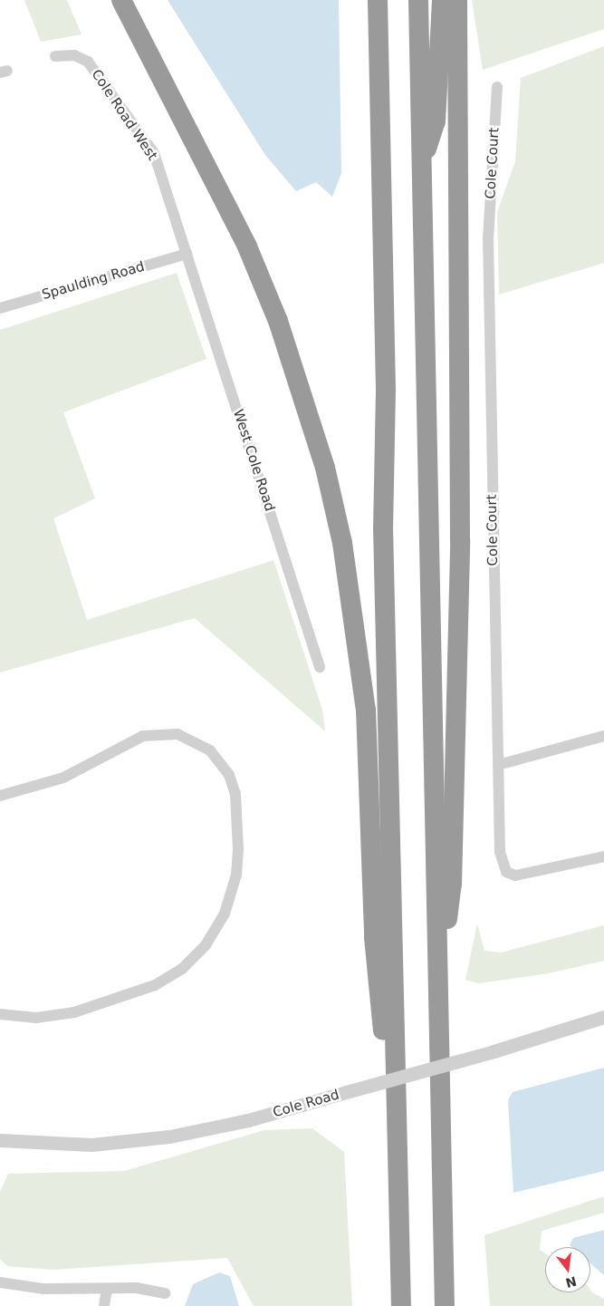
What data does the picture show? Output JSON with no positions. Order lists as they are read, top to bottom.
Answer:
{
  "streets": {
    "street": [
      "Cole Road West",
      "Cole Court",
      "Spaulding Road",
      "West Cole Road",
      "Cole Road"
    ]
  },
  "crossings": [
    ["Cole Road West", "Spaulding Road"],
    ["Cole Road West", "West Cole Road"],
    ["Spaulding Road", "West Cole Road"]
  ],
  "north": "bottom"
}
